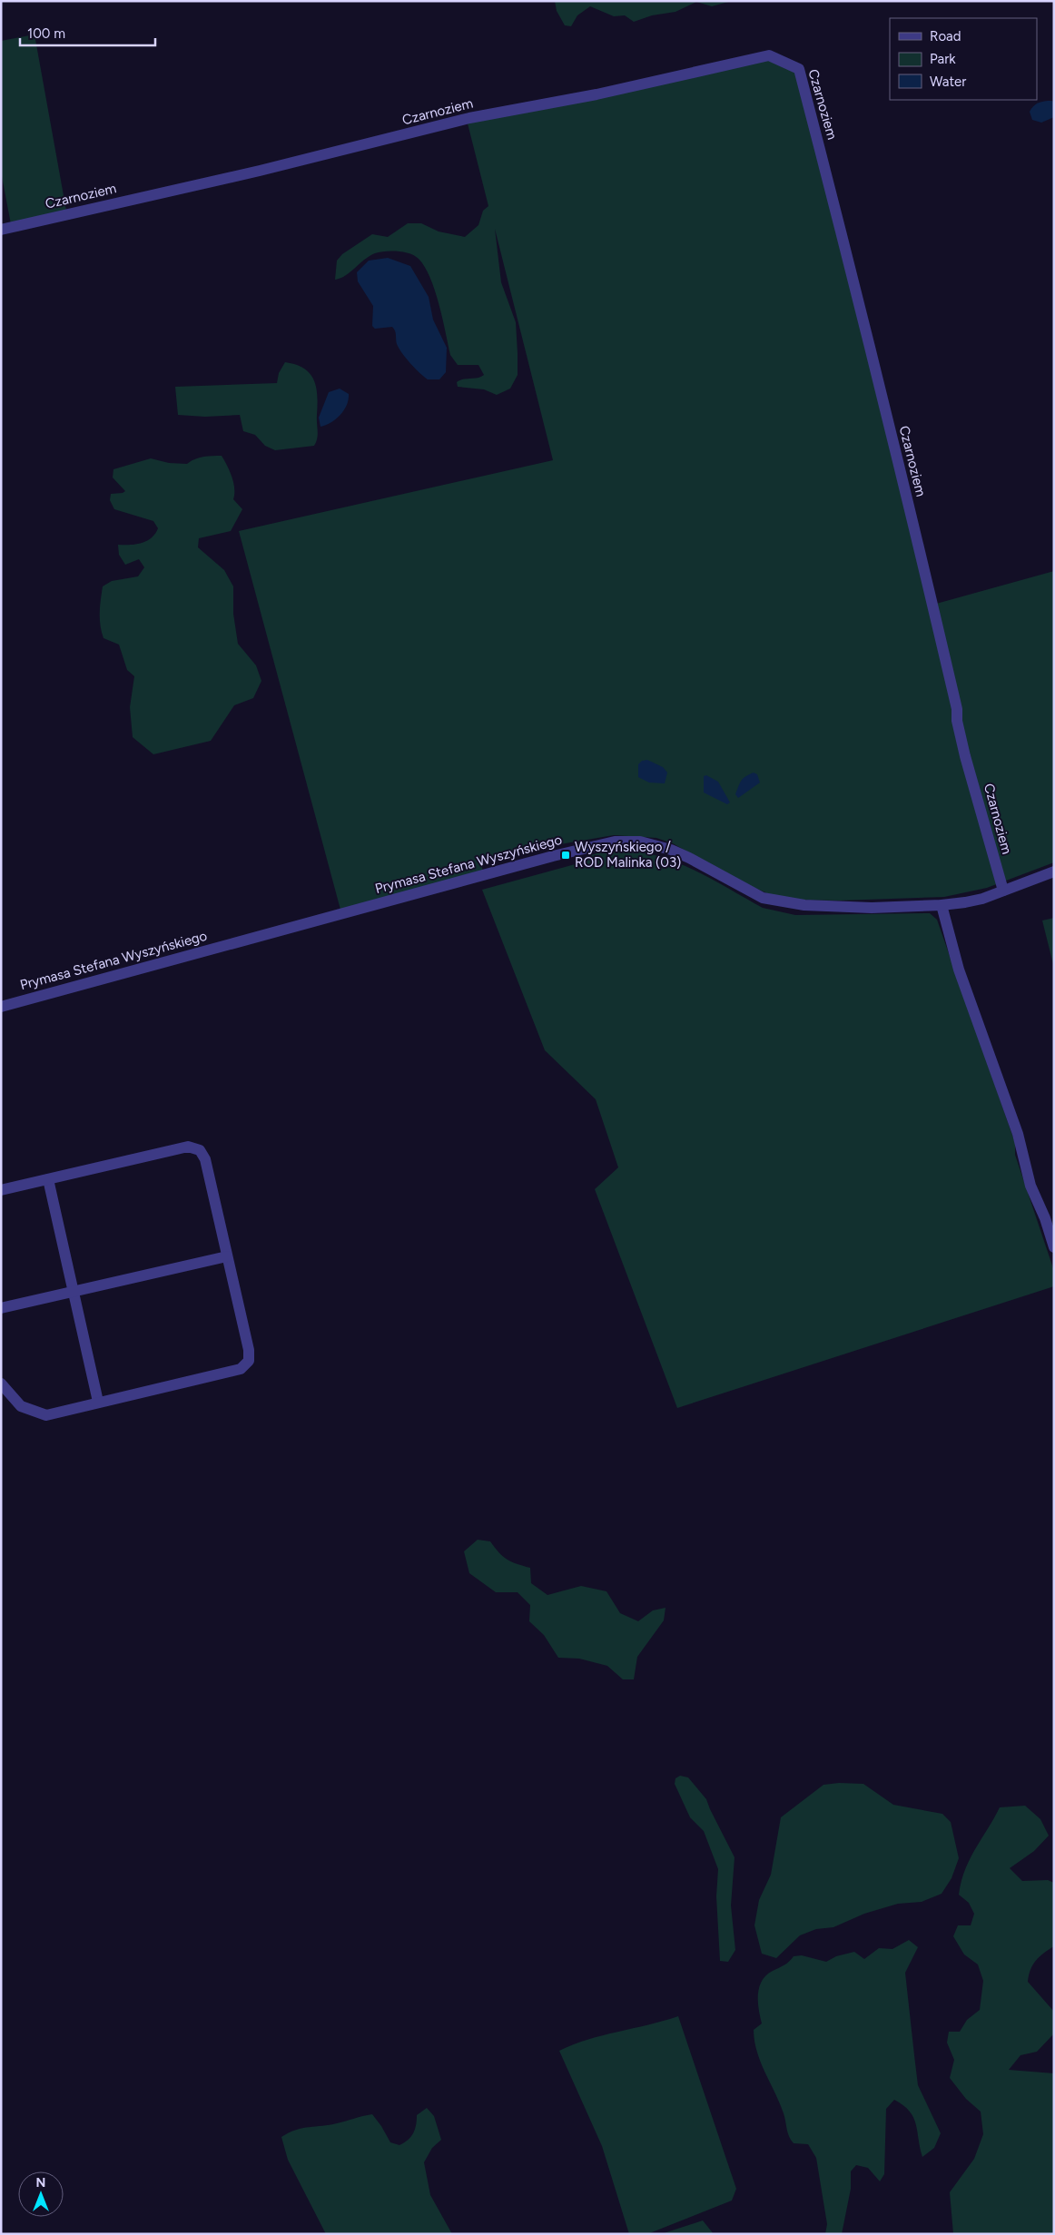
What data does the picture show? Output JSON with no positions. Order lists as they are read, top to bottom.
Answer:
{
  "streets": {
    "street": ["Czarnoziem", "Prymasa Stefana Wyszyńskiego"]
  },
  "places": {
    "transit": ["Wyszyńskiego / ROD Malinka (03)"]
  },
  "legend": ["Road", "Park", "Water"],
  "scale_bar": "100 m",
  "north": "top"
}
